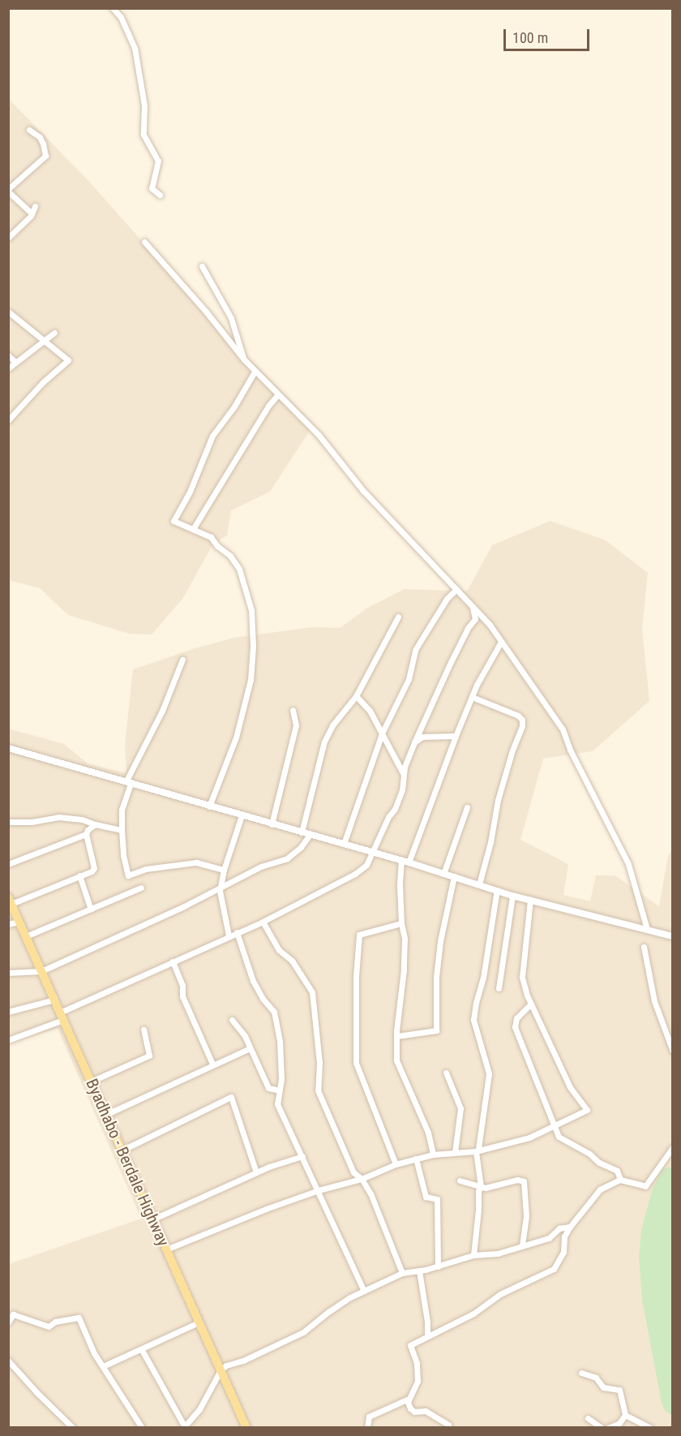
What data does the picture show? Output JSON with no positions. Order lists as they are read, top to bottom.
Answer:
{
  "streets": {
    "main road": ["Byadhabo - Berdale Highway"]
  },
  "scale_bar": "100 m"
}
